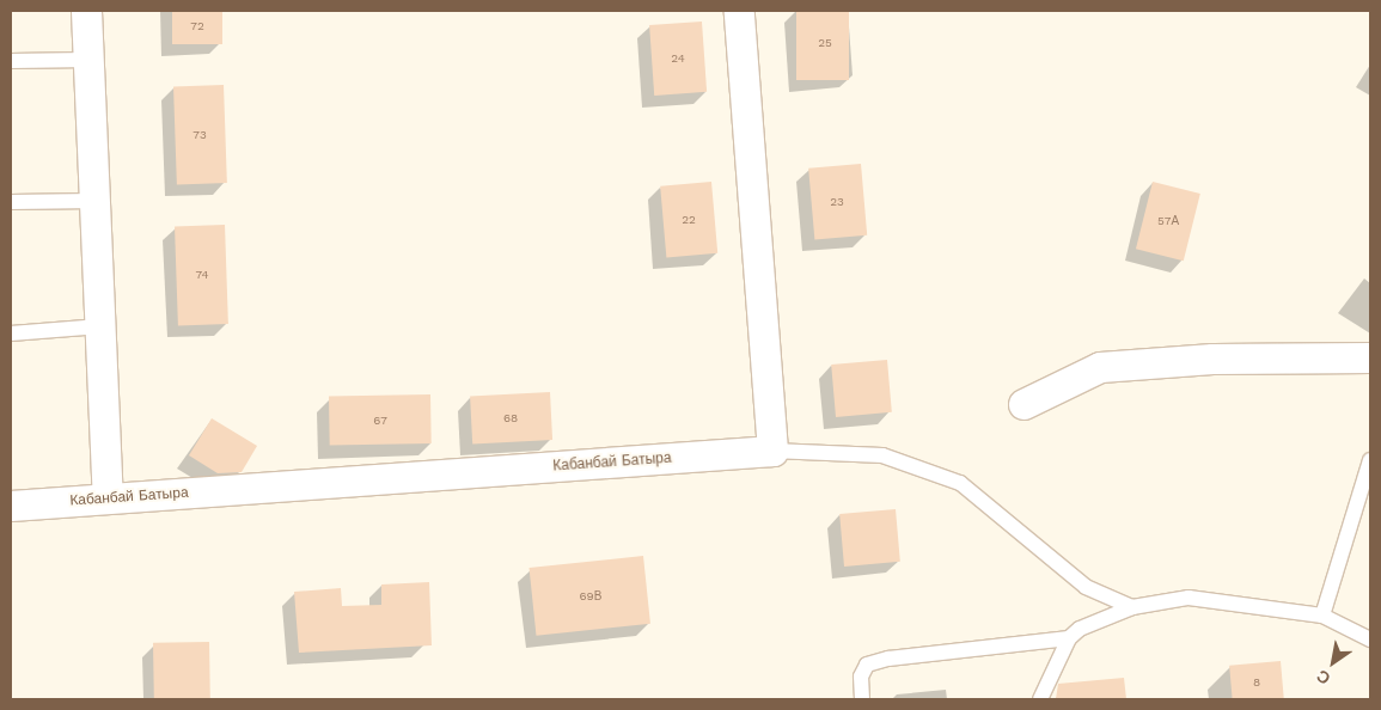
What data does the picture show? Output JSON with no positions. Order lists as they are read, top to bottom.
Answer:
{
  "streets": {
    "street": ["Кабанбай Батыра"]
  },
  "house_numbers": [
    "72",
    "25",
    "24",
    "73",
    "23",
    "22",
    "57А",
    "74",
    "68",
    "67",
    "69В",
    "8"
  ],
  "north": "bottom left"
}
